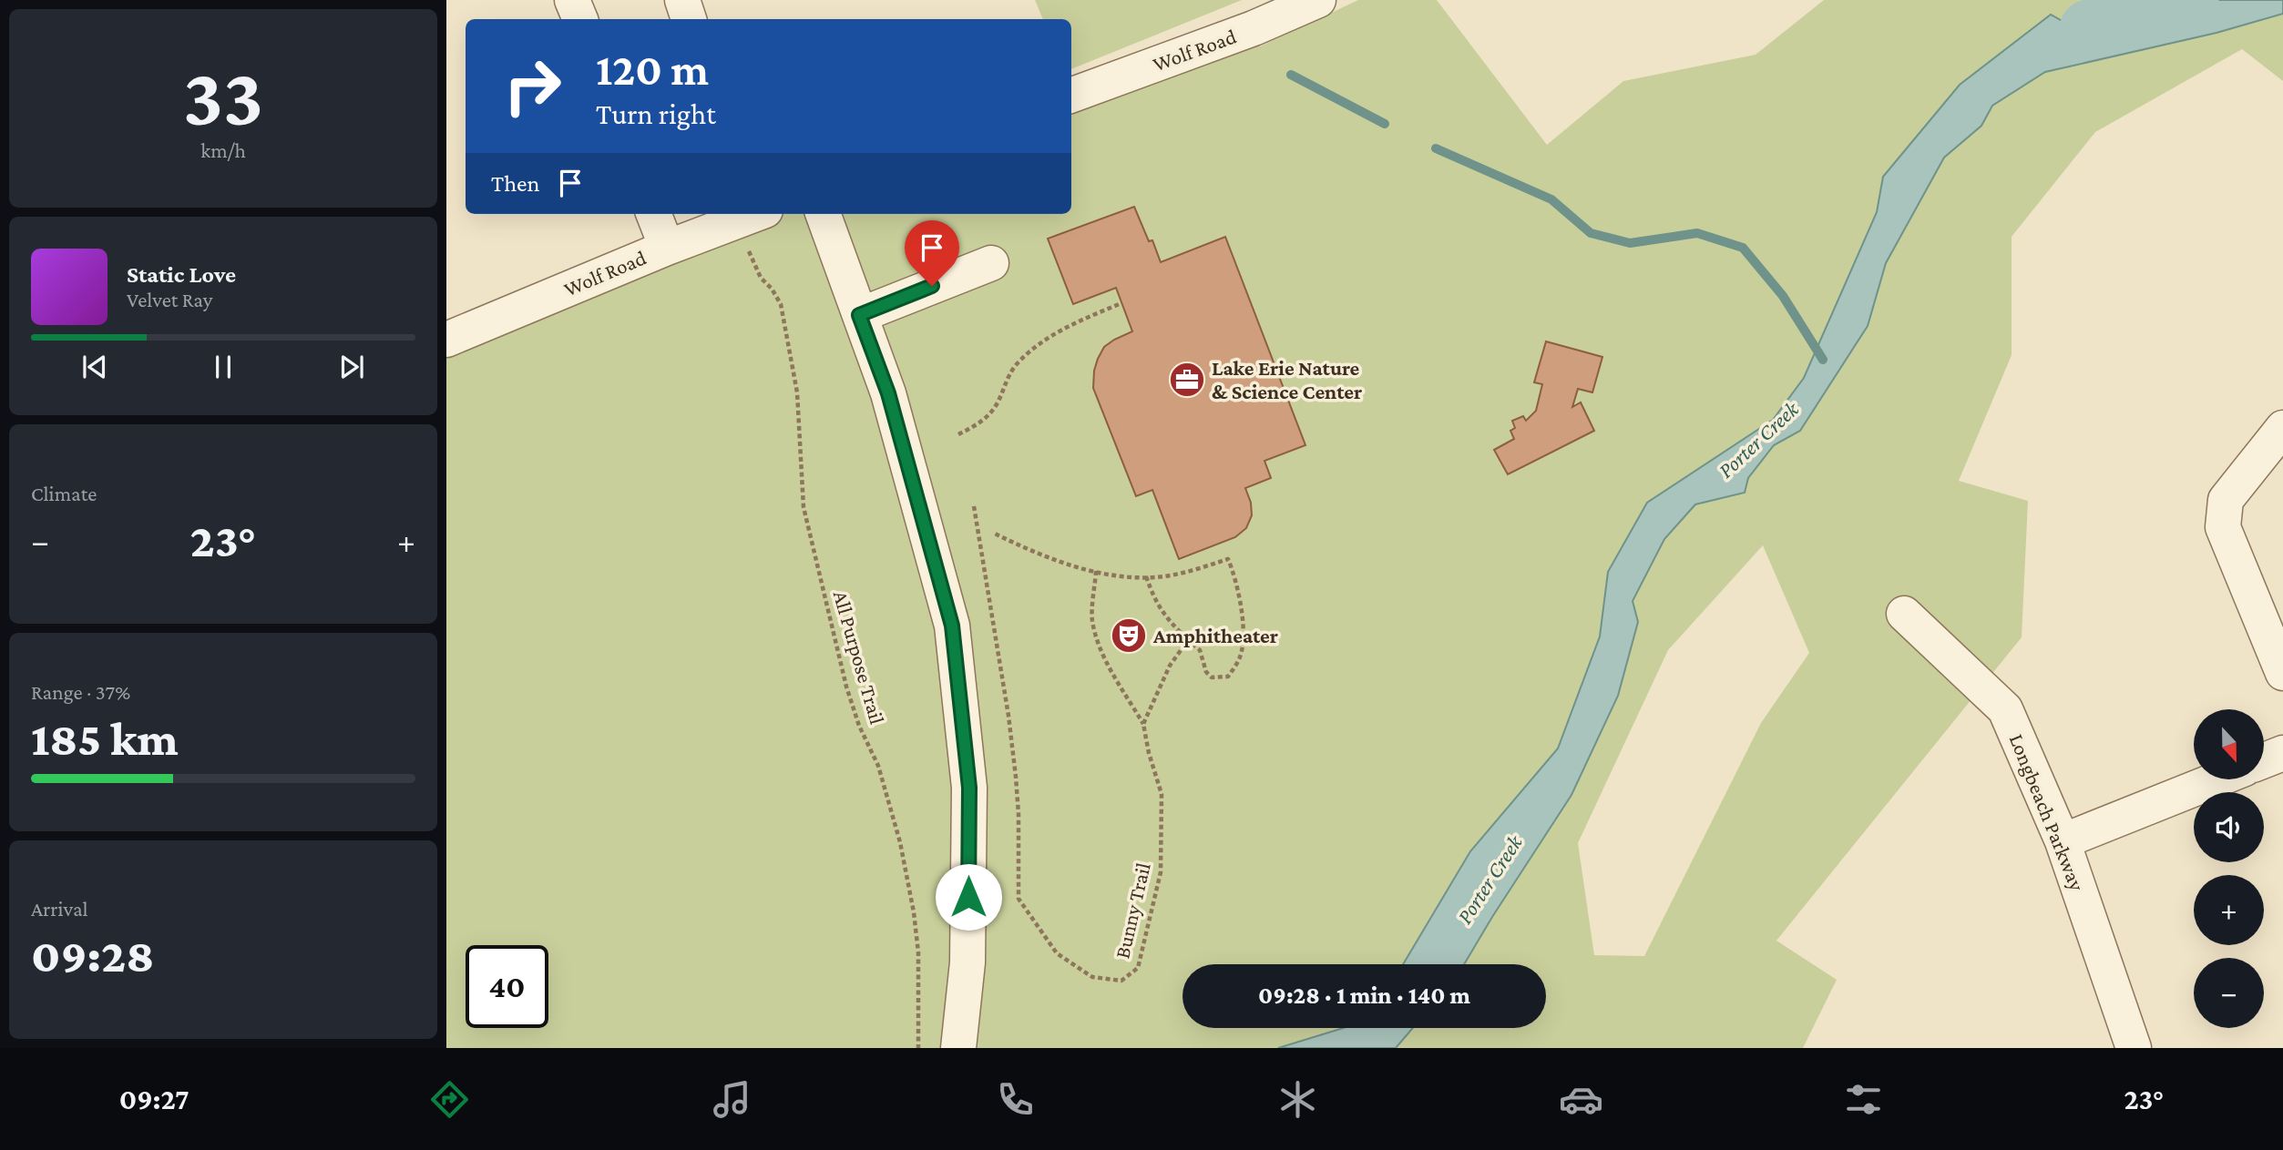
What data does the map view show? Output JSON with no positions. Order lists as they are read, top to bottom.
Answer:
{
  "streets": {
    "street": ["Wolf Road", "Longbeach Parkway"],
    "path": ["All Purpose Trail", "Bunny Trail"]
  },
  "water": ["Porter Creek"],
  "places": {
    "office": ["Lake Erie Nature & Science Center"],
    "theatre": ["Amphitheater"]
  },
  "north": "bottom",
  "page": {
    "tile": [
      ["33", "km/h"],
      "Climate",
      ["Range · 37%", "185 km"],
      ["Arrival", "09:28"]
    ],
    "turn": ["120 m", "Turn right"],
    "then": "Then",
    "song": ["Static Love", "Velvet Ray"],
    "heat": ["−", "23°", "+"],
    "map_buttons": ["+", "−"],
    "limit": "40",
    "trip": "09:28 · 1 min · 140 m",
    "tabs": ["09:27", "23°"]
  }
}
